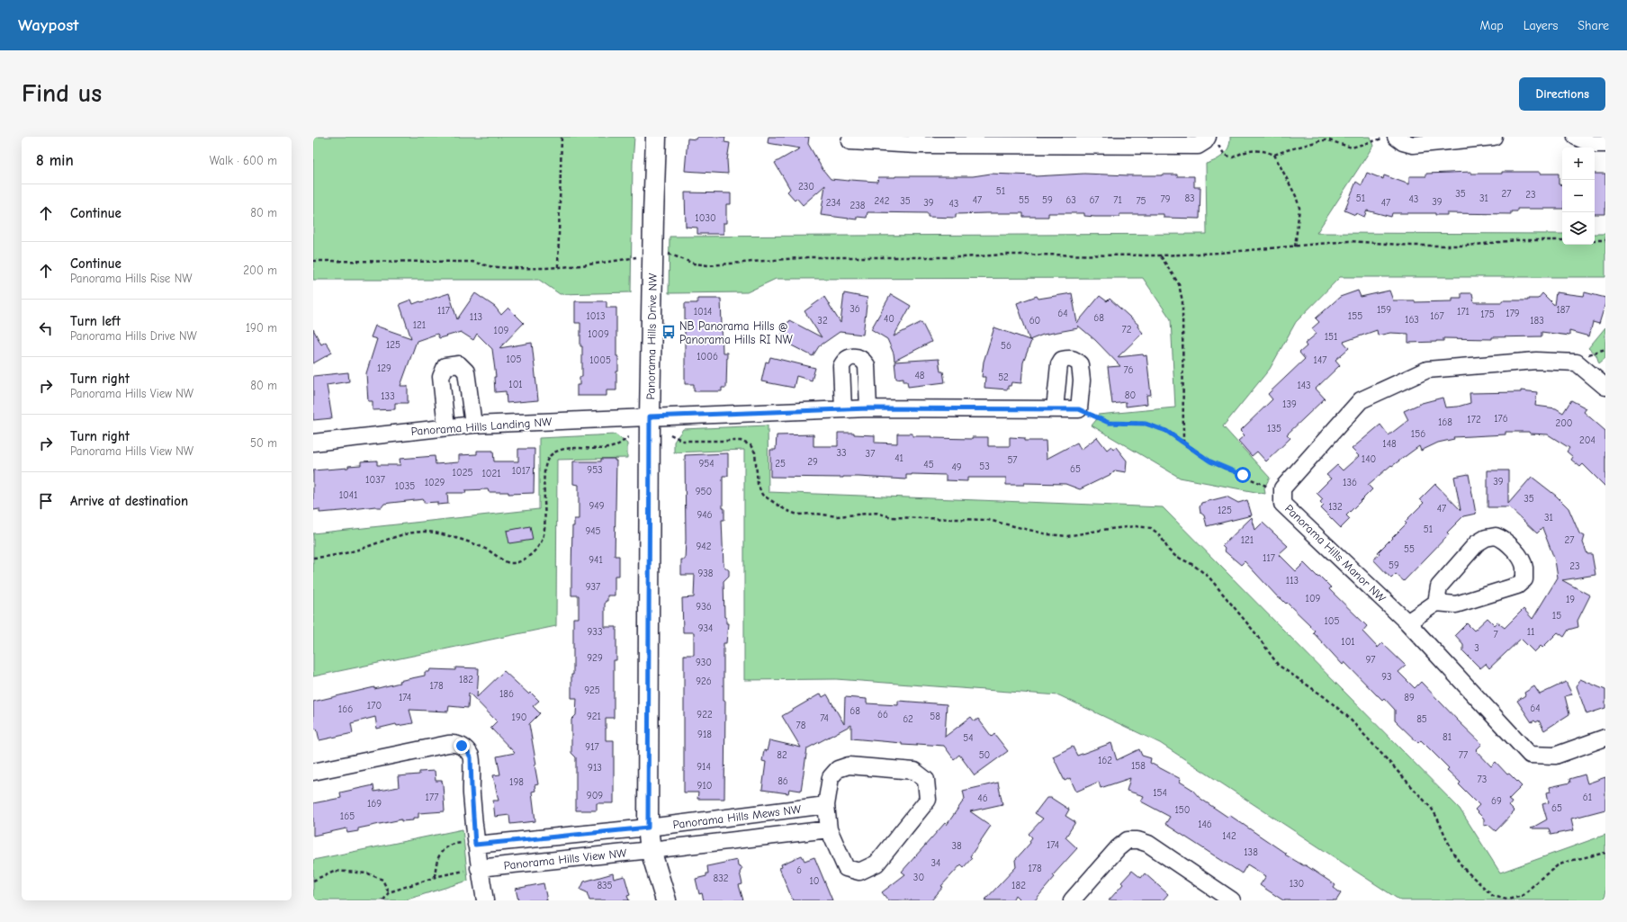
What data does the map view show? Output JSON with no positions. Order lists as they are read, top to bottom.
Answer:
{
  "streets": {
    "street": [
      "Panorama Hills Drive NW",
      "Panorama Hills Landing NW",
      "Panorama Hills Manor NW",
      "Panorama Hills Mews NW",
      "Panorama Hills View NW"
    ]
  },
  "crossings": [
    ["Panorama Hills Drive NW", "Panorama Hills Landing NW"],
    ["Panorama Hills Drive NW", "Panorama Hills Mews NW"],
    ["Panorama Hills Drive NW", "Panorama Hills View NW"],
    ["Panorama Hills Mews NW", "Panorama Hills View NW"]
  ],
  "places": {
    "bus stop": ["NB Panorama Hills @ Panorama Hills RI NW"]
  },
  "house_numbers": [
    "230",
    "51",
    "35",
    "27",
    "23",
    "83",
    "51",
    "31",
    "79",
    "43",
    "47",
    "55",
    "59",
    "63",
    "67",
    "71",
    "242",
    "35",
    "75",
    "39",
    "234",
    "39",
    "47",
    "43",
    "238",
    "1030",
    "36",
    "159",
    "187",
    "117",
    "1014",
    "171",
    "64",
    "179",
    "175",
    "1013",
    "155",
    "167",
    "113",
    "68",
    "40",
    "163",
    "32",
    "60",
    "183",
    "121",
    "72",
    "109",
    "1009",
    "151",
    "125",
    "56",
    "1006",
    "105",
    "1005",
    "147",
    "129",
    "76",
    "48",
    "52",
    "101",
    "143",
    "80",
    "133",
    "139",
    "176",
    "172",
    "168",
    "200",
    "135",
    "156",
    "204",
    "148",
    "33",
    "37",
    "41",
    "140",
    "57",
    "29",
    "954",
    "25",
    "45",
    "53",
    "49",
    "65",
    "953",
    "1017",
    "1025",
    "1021",
    "1037",
    "39",
    "1029",
    "136",
    "1035",
    "950",
    "1041",
    "35",
    "949",
    "132",
    "47",
    "125",
    "946",
    "31",
    "51",
    "945",
    "121",
    "27",
    "942",
    "55",
    "117",
    "941",
    "59",
    "23",
    "938",
    "113",
    "937",
    "109",
    "19",
    "936",
    "15",
    "105",
    "934",
    "933",
    "11",
    "7",
    "101",
    "3",
    "929",
    "97",
    "930",
    "93",
    "182",
    "926",
    "178",
    "925",
    "186",
    "174",
    "89",
    "170",
    "64",
    "166",
    "68",
    "922",
    "66",
    "921",
    "58",
    "190",
    "74",
    "62",
    "85",
    "78",
    "918",
    "81",
    "54",
    "917",
    "82",
    "50",
    "77",
    "162",
    "158",
    "914",
    "913",
    "73",
    "86",
    "198",
    "910",
    "154",
    "909",
    "177",
    "61",
    "46",
    "69",
    "169",
    "65",
    "150",
    "165",
    "146",
    "142",
    "174",
    "38",
    "138",
    "34",
    "178",
    "6",
    "30",
    "832",
    "10",
    "130",
    "835",
    "182"
  ],
  "page": {
    "header": "Waypost",
    "nav": ["Map", "Layers", "Share"],
    "buttons": "Directions",
    "title": "Find us",
    "heading": ["8 min", "Walk · 600 m"],
    "map_buttons": ["+", "−"],
    "list": [
      ["Continue", "80 m"],
      ["Continue", "Panorama Hills Rise NW", "200 m"],
      ["Turn left", "Panorama Hills Drive NW", "190 m"],
      ["Turn right", "Panorama Hills View NW", "80 m"],
      ["Turn right", "Panorama Hills View NW", "50 m"],
      "Arrive at destination"
    ]
  }
}
